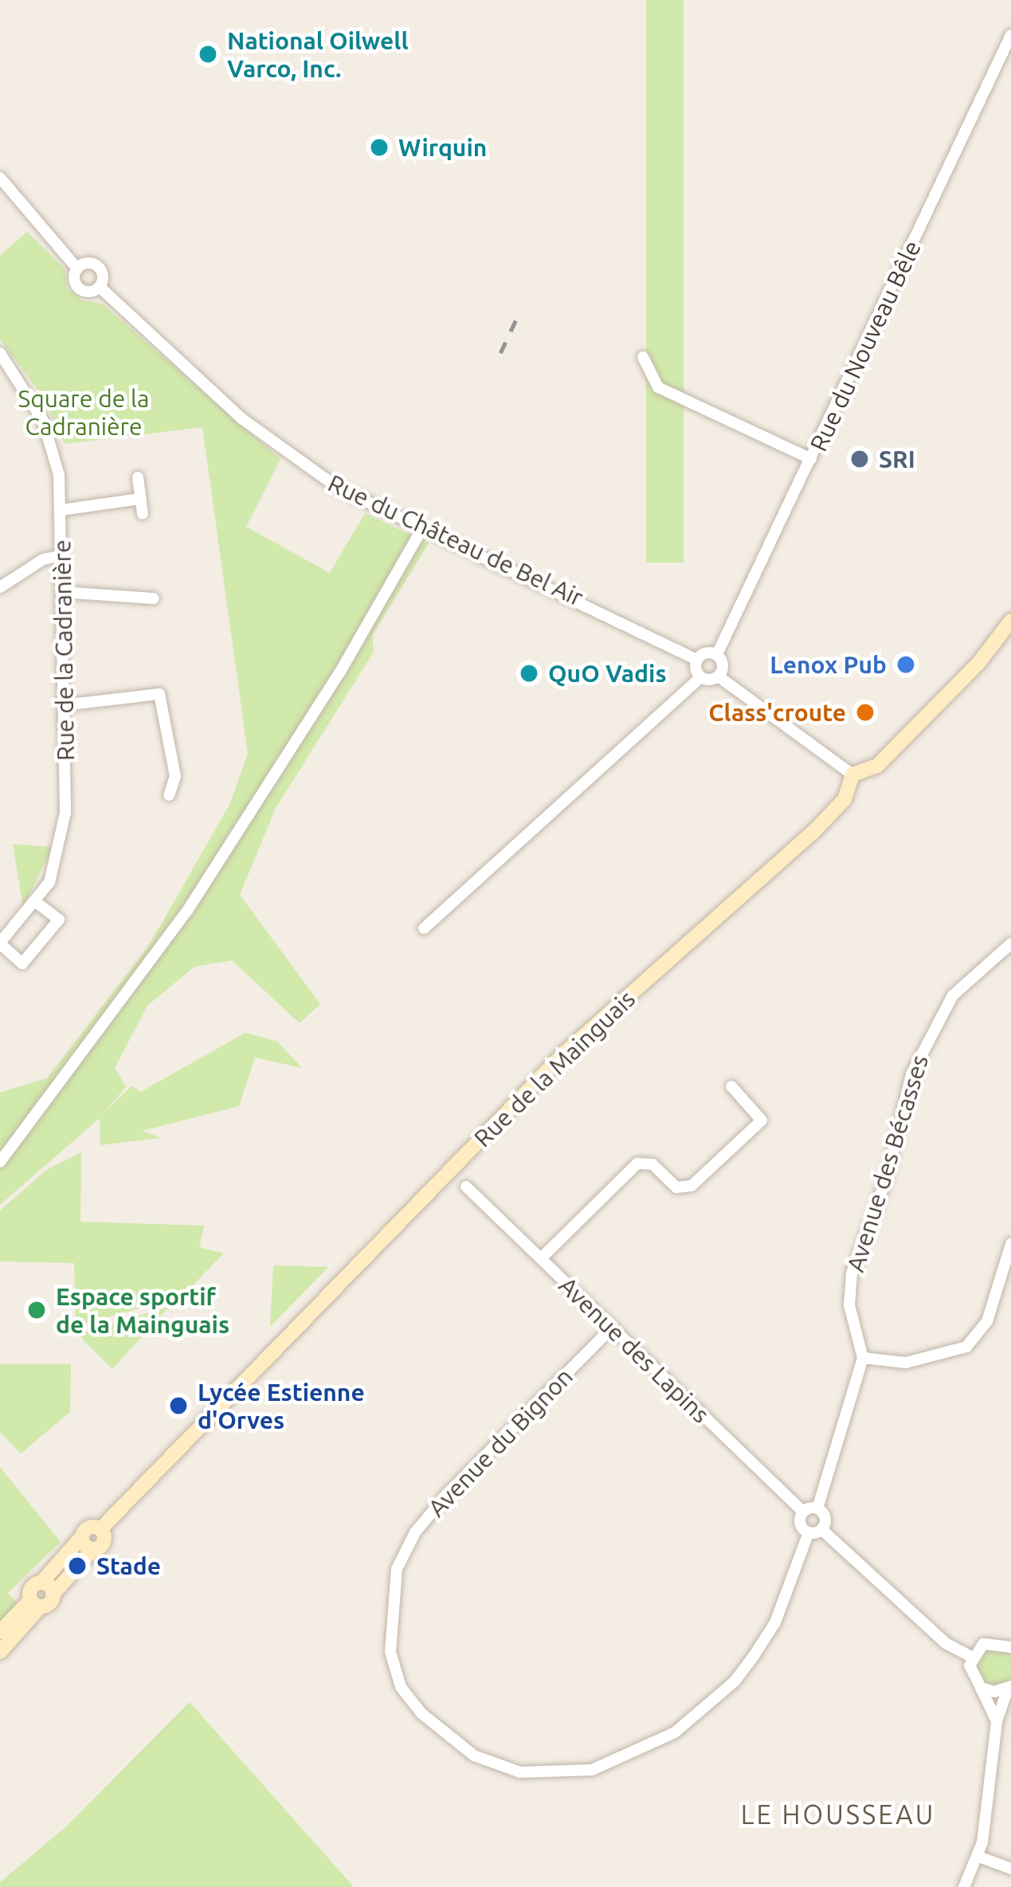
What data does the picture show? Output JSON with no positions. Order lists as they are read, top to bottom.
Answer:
{
  "streets": {
    "street": [
      "Rue du Nouveau Bêle",
      "Rue du Château de Bel Air",
      "Rue de la Cadranière",
      "Rue de la Mainguais",
      "Avenue des Bécasses",
      "Avenue des Lapins",
      "Avenue du Bignon"
    ]
  },
  "crossings": [
    ["Avenue des Lapins", "Avenue du Bignon"]
  ],
  "districts": ["LE HOUSSEAU"],
  "parks": ["Square de la Cadranière"],
  "places": [
    "National Oilwell Varco, Inc.",
    "Wirquin",
    "SRI",
    "Lenox Pub",
    "QuO Vadis",
    "Class'croute",
    "Espace sportif de la Mainguais",
    "Lycée Estienne d'Orves",
    "Stade"
  ]
}
